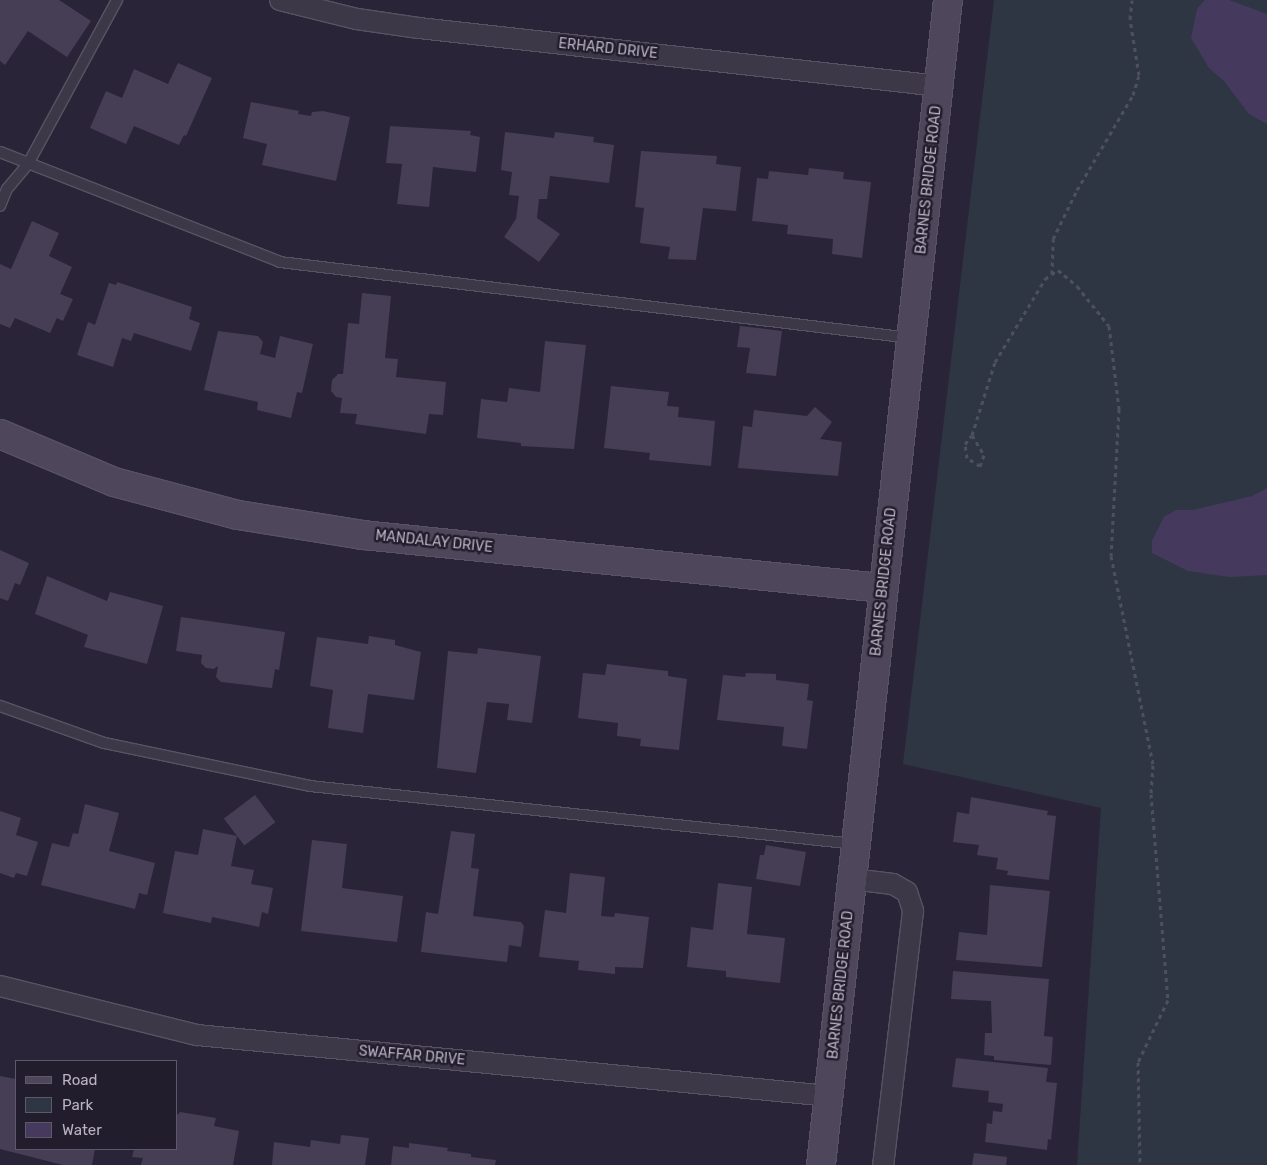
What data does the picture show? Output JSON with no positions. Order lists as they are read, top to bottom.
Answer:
{
  "streets": {
    "street": [
      "ERHARD DRIVE",
      "BARNES BRIDGE ROAD",
      "MANDALAY DRIVE",
      "SWAFFAR DRIVE"
    ]
  },
  "crossings": [
    ["ERHARD DRIVE", "BARNES BRIDGE ROAD"],
    ["BARNES BRIDGE ROAD", "MANDALAY DRIVE"],
    ["BARNES BRIDGE ROAD", "SWAFFAR DRIVE"]
  ],
  "legend": ["Road", "Park", "Water"]
}
